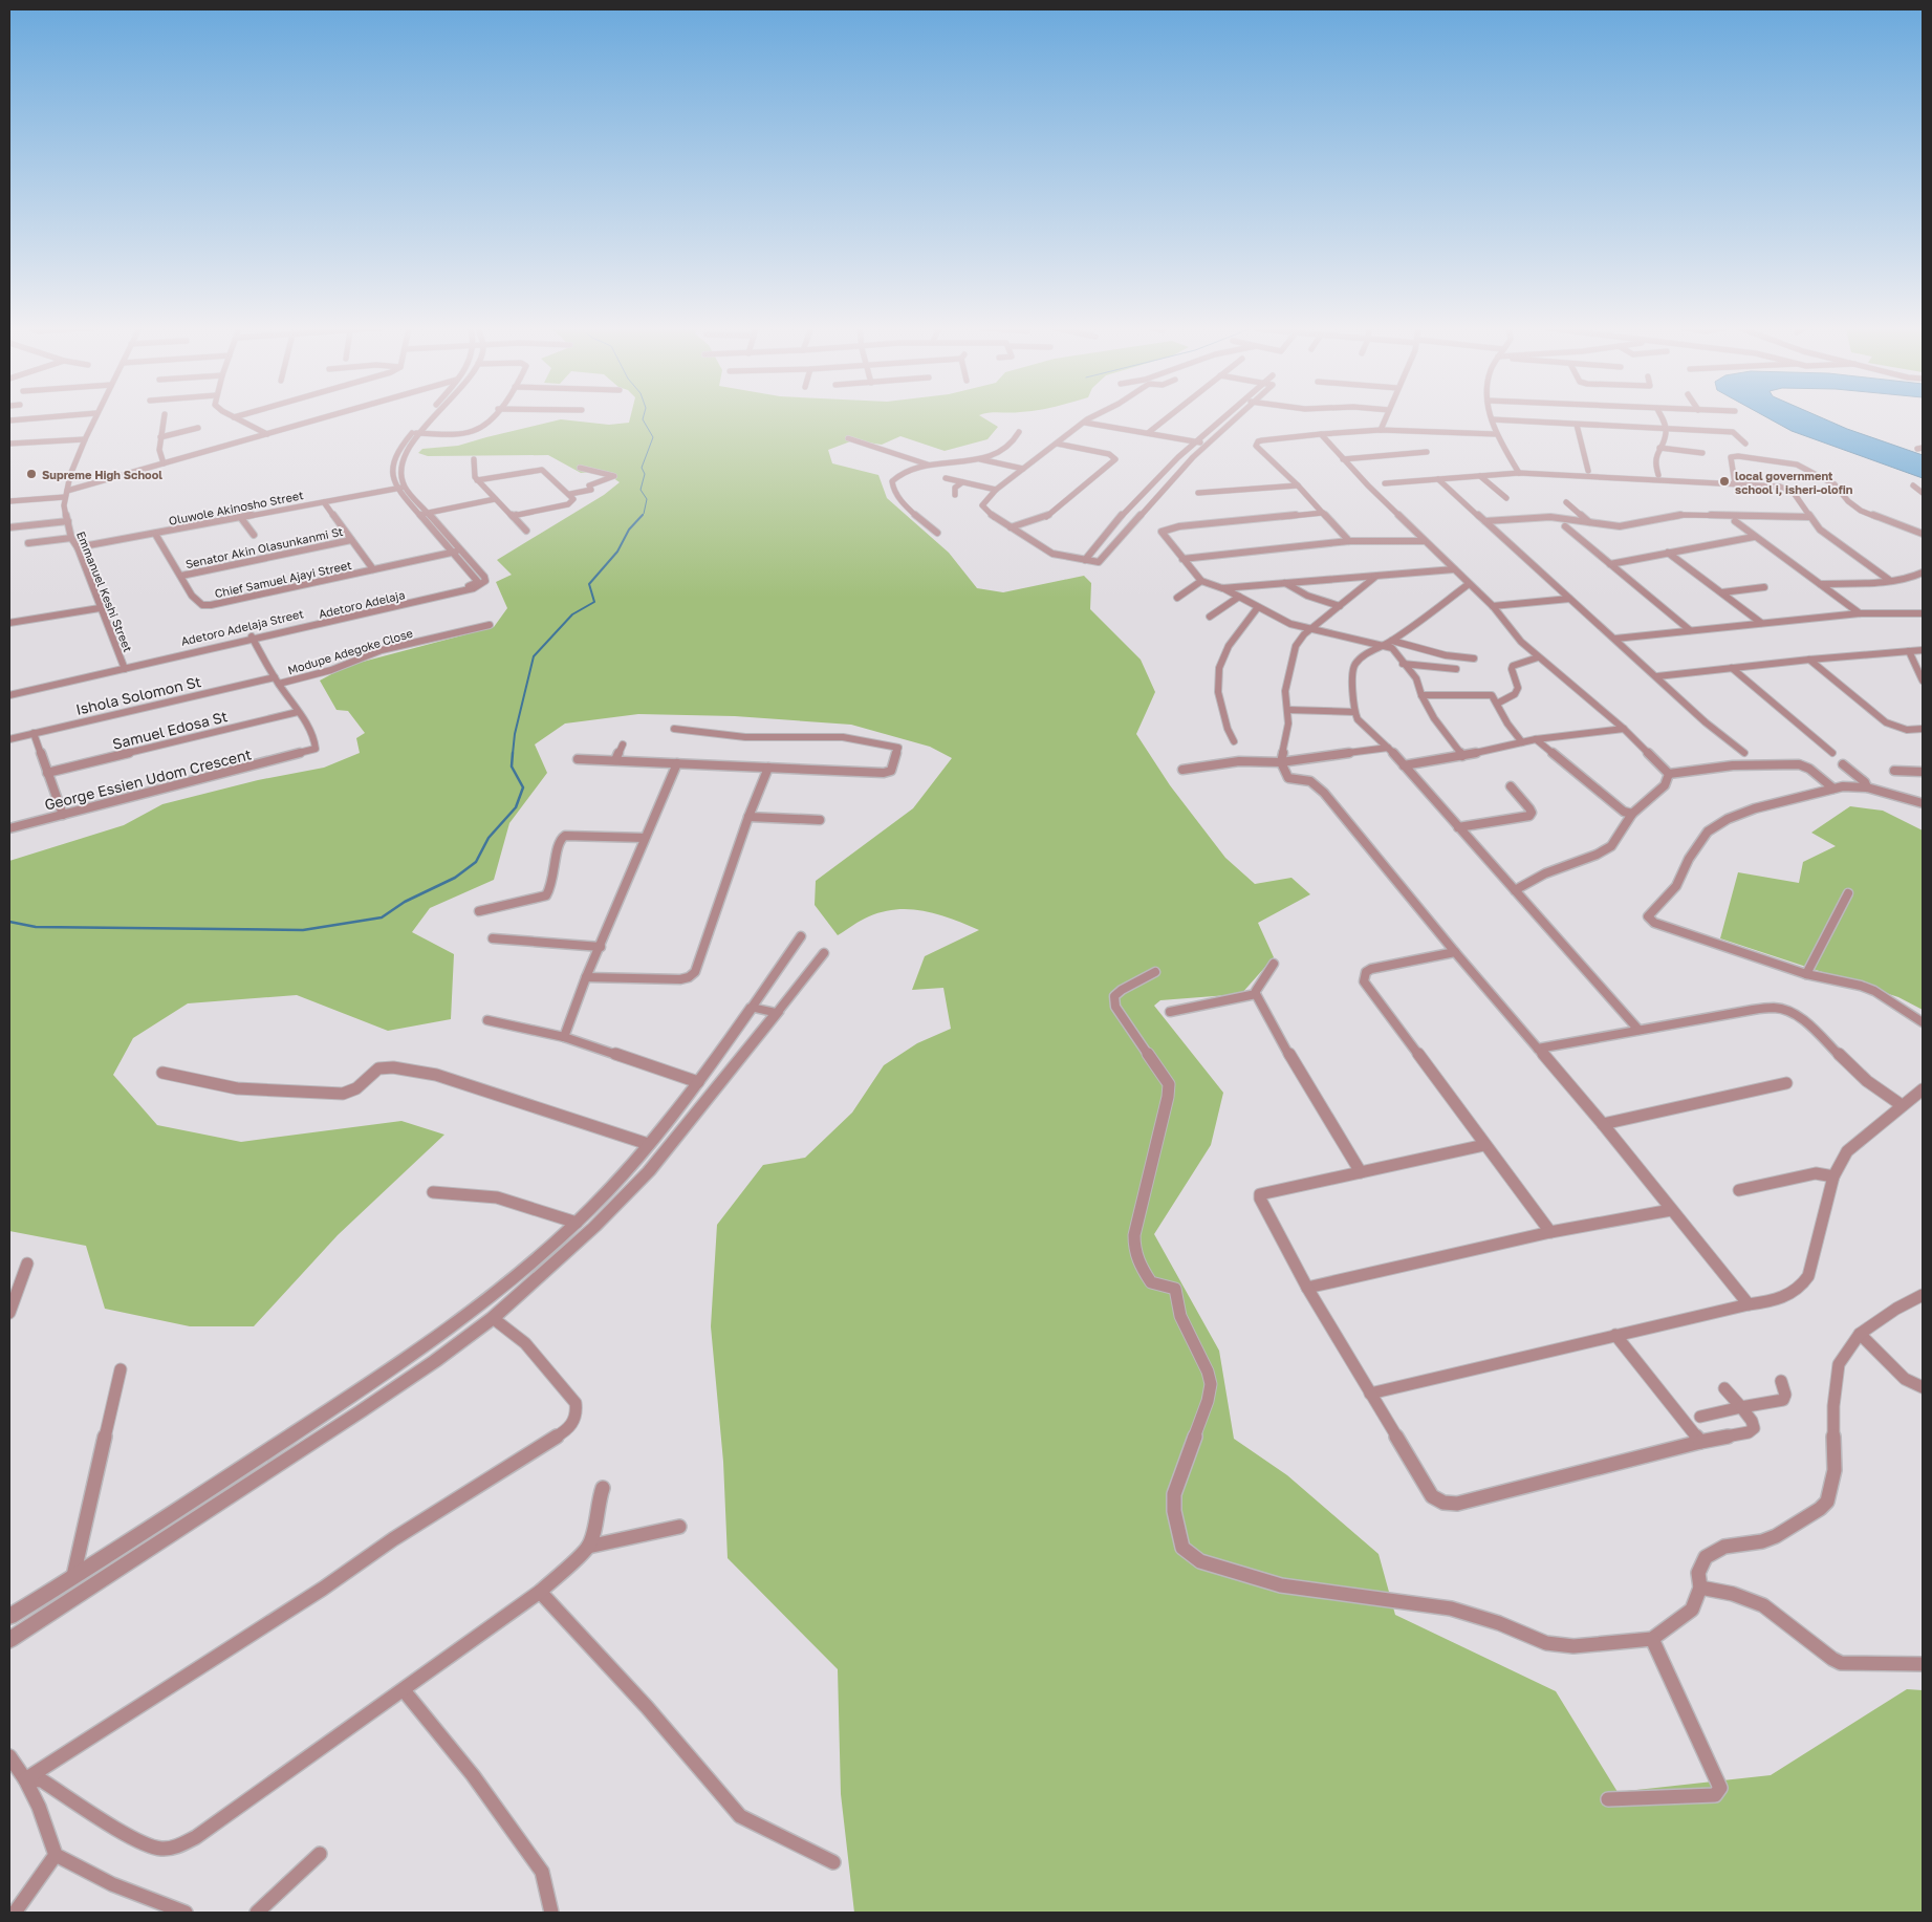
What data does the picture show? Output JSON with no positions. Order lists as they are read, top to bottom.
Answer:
{
  "streets": {
    "street": [
      "Oluwole Akinosho Street",
      "Senator Akin Olasunkanmi St",
      "Chief Samuel Ajayi Street",
      "Emmanuel Keshi Street",
      "Adetoro Adelaja",
      "Modupe Adegoke Close",
      "Ishola Solomon St",
      "Samuel Edosa St",
      "George Essien Udom Crescent"
    ]
  },
  "crossings": [
    ["Oluwole Akinosho Street", "Chief Samuel Ajayi Street"],
    ["Oluwole Akinosho Street", "Emmanuel Keshi Street"],
    ["Senator Akin Olasunkanmi St", "Chief Samuel Ajayi Street"],
    ["Emmanuel Keshi Street", "Adetoro Adelaja"],
    ["Modupe Adegoke Close", "Ishola Solomon St"],
    ["Samuel Edosa St", "George Essien Udom Crescent"]
  ],
  "places": ["Supreme High School", "local government school i, isheri-olofin"]
}
